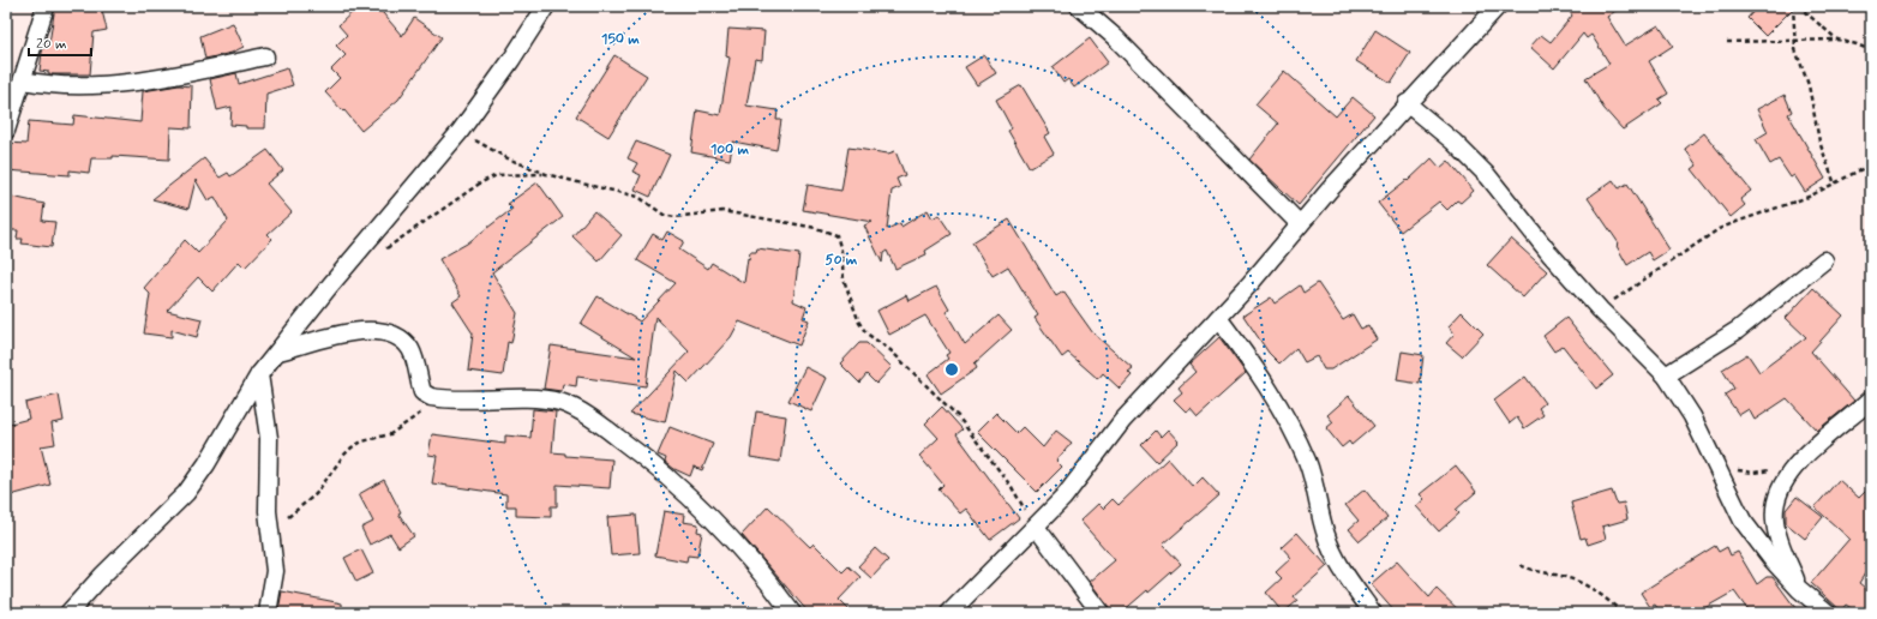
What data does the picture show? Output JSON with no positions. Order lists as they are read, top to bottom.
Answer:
{
  "scale_bar": "20 m",
  "rings": ["150 m", "100 m", "50 m"]
}
